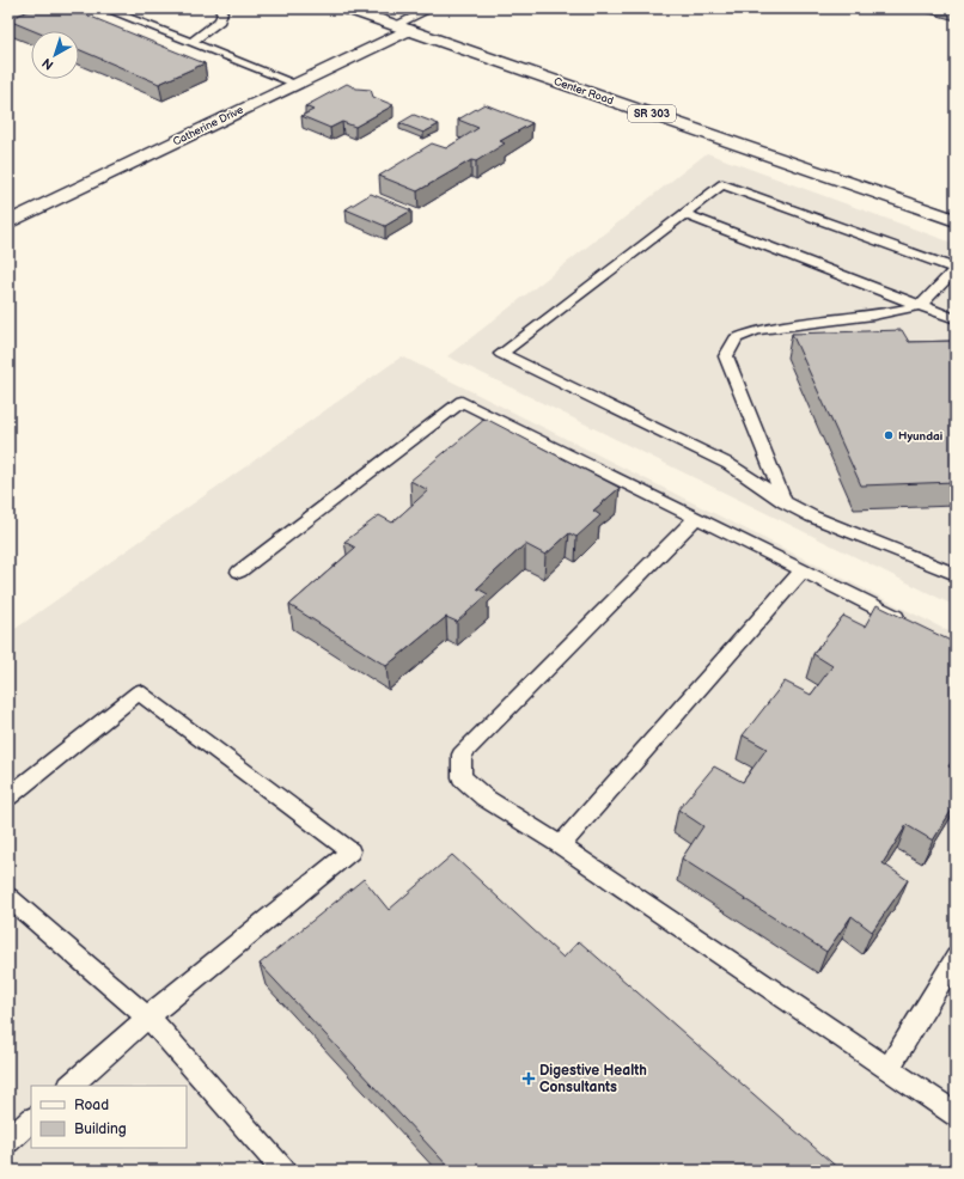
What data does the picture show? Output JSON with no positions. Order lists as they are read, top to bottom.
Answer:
{
  "streets": {
    "main road": ["Center Road", "SR 303", "Catherine Drive"]
  },
  "crossings": [
    ["Center Road", "Catherine Drive"]
  ],
  "places": {
    "other": ["Hyundai"],
    "health": ["Digestive Health Consultants"]
  },
  "legend": ["Road", "Building"],
  "north": "bottom left"
}
